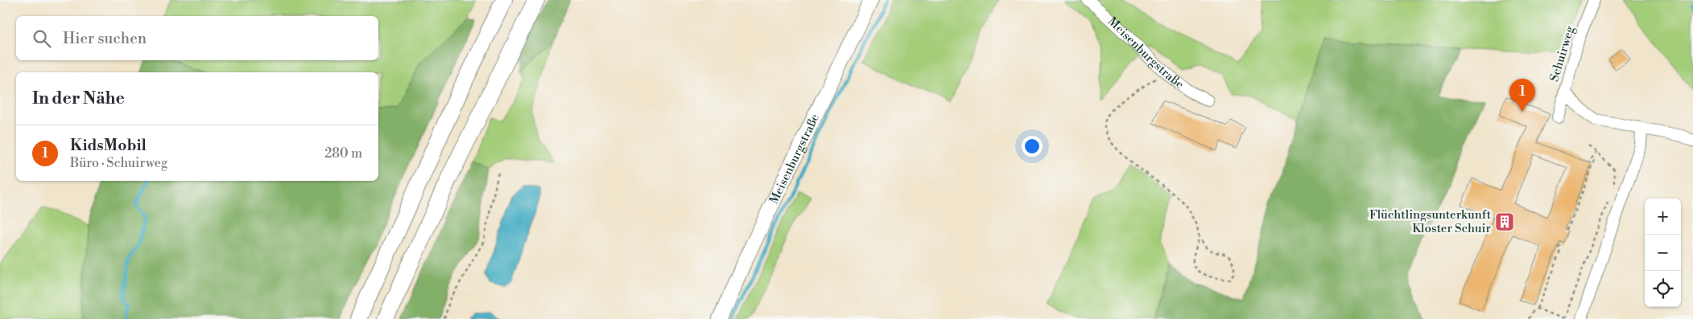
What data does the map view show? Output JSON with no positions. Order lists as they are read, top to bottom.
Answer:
{
  "streets": {
    "main road": ["Meisenburgstraße"],
    "street": ["Schuirweg"]
  },
  "places": {
    "building": ["Flüchtlingsunterkunft Kloster Schuir"]
  },
  "page": {
    "search": "Hier suchen",
    "heading": "In der Nähe",
    "pins": "1",
    "list": [
      {
        "mark": "1",
        "name": "KidsMobil",
        "note": "Büro · Schuirweg",
        "value": "280 m"
      }
    ],
    "map_buttons": ["+", "−"]
  }
}
